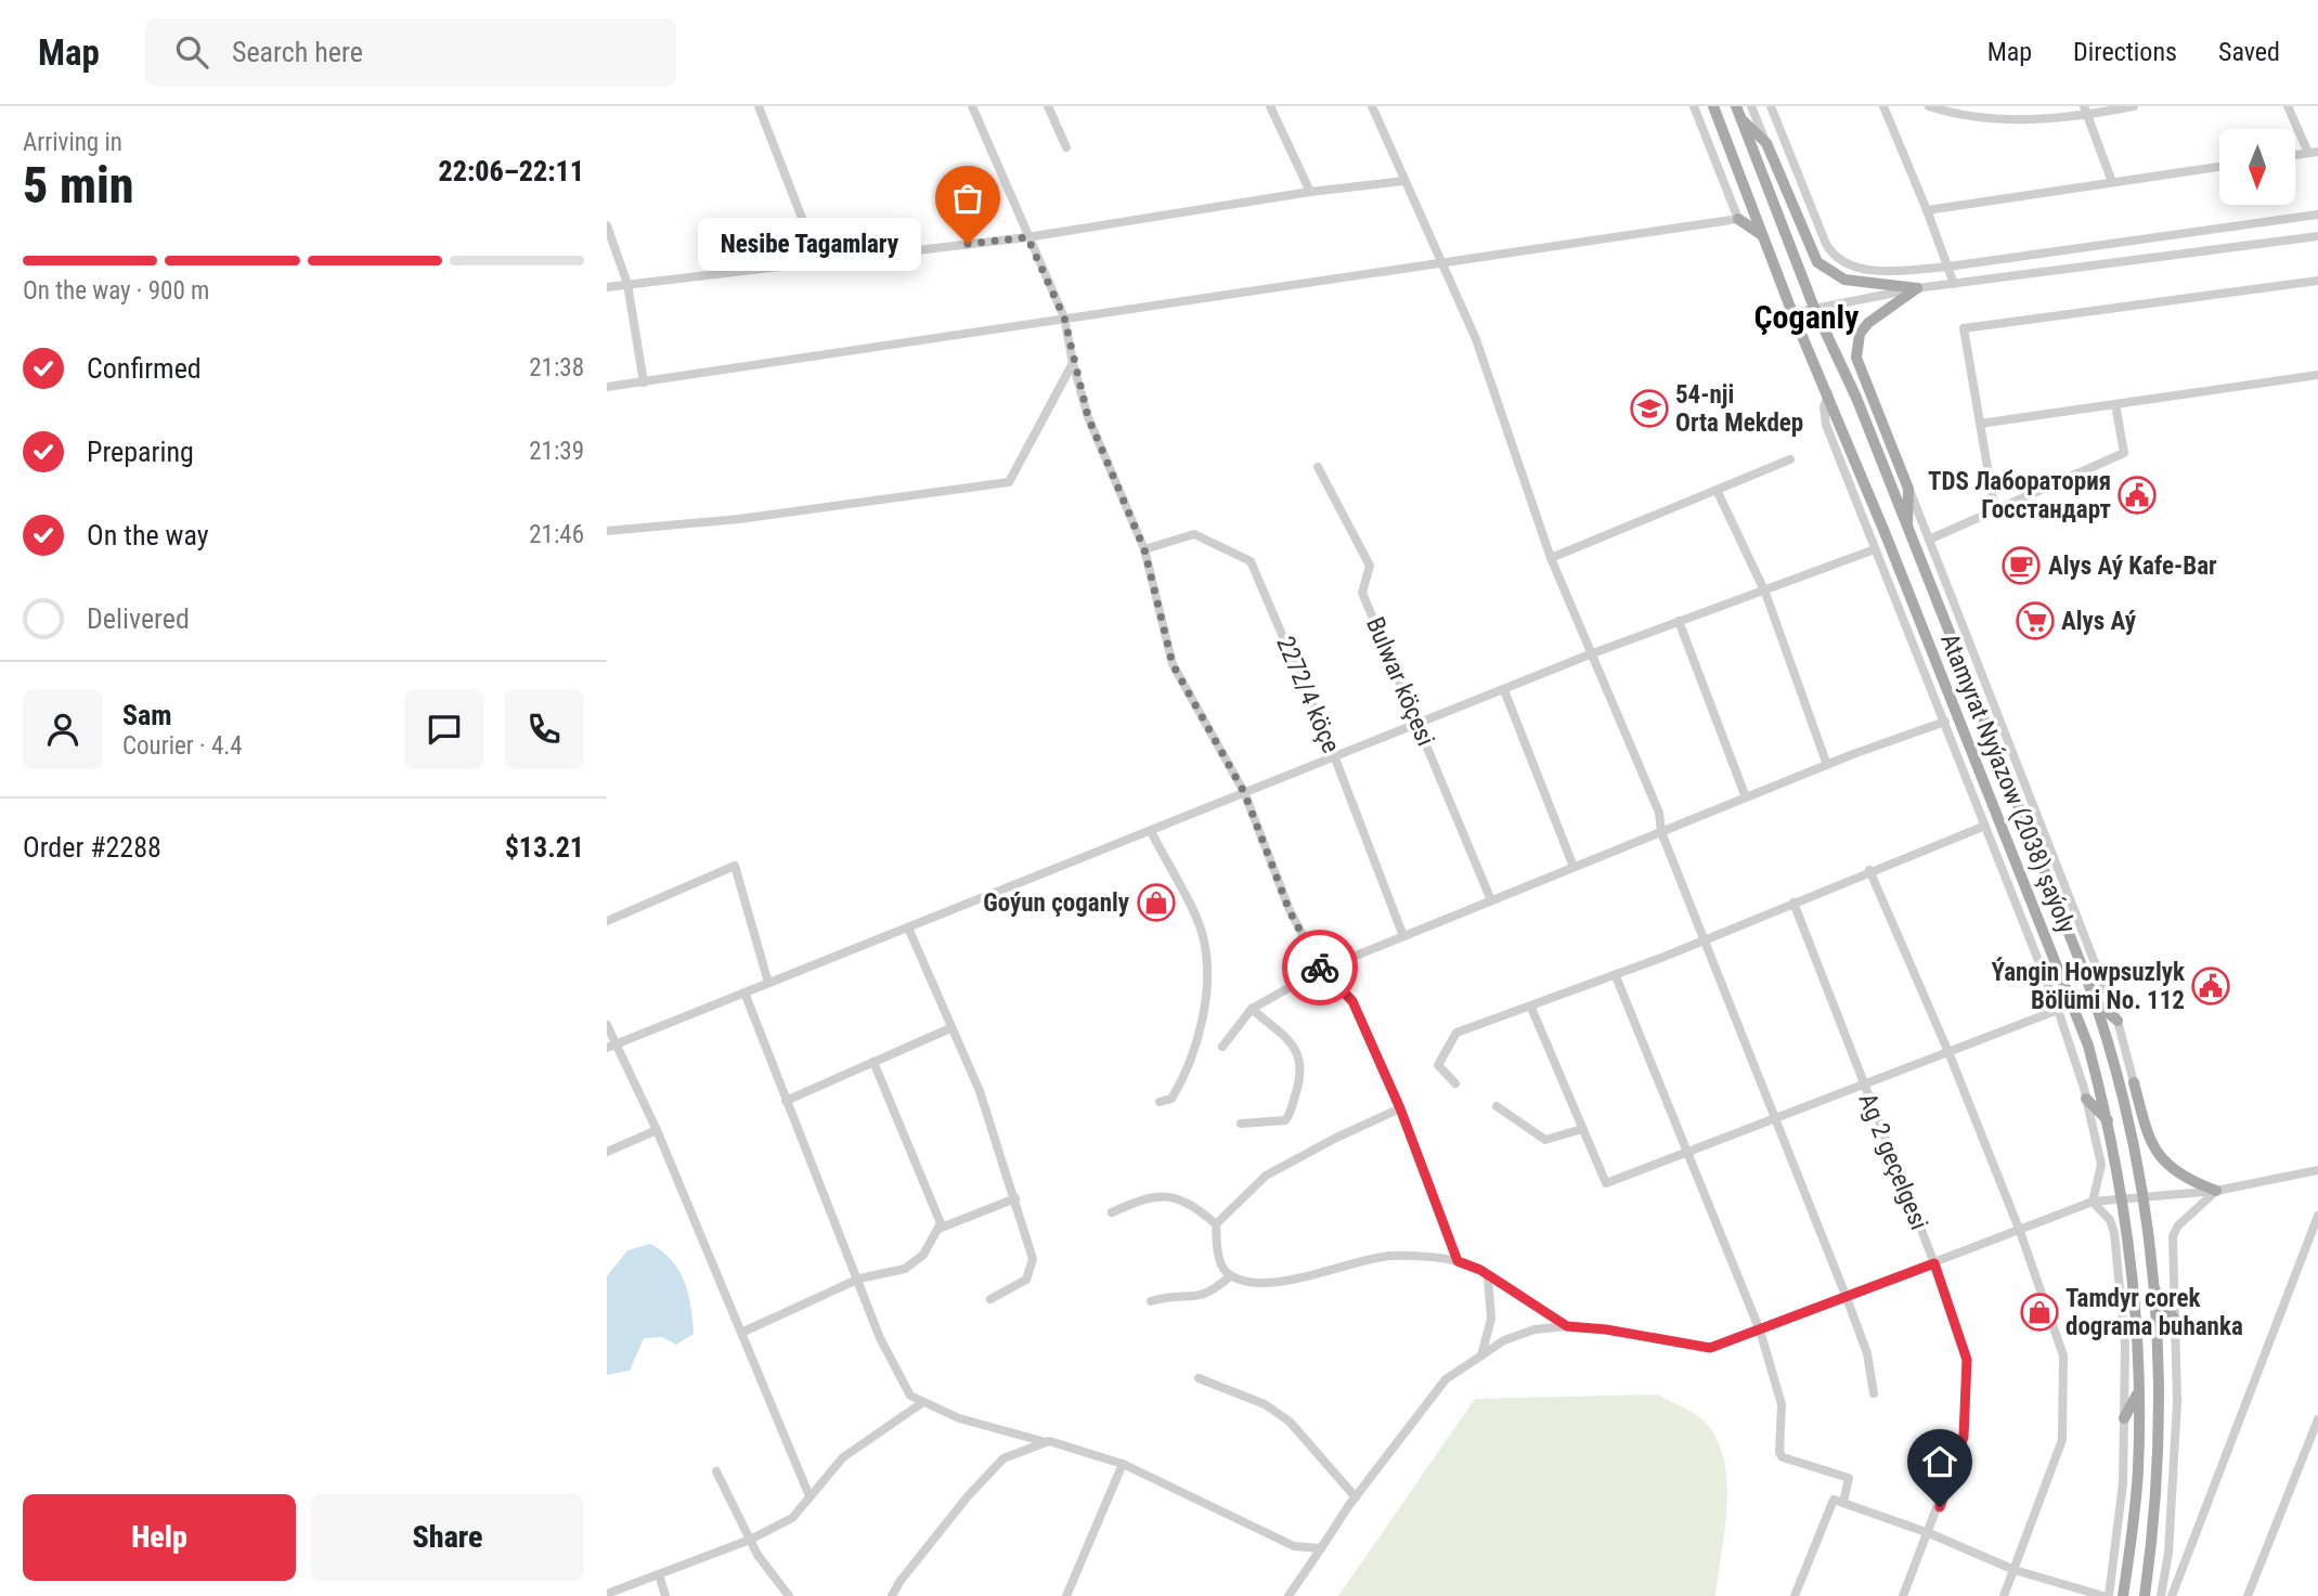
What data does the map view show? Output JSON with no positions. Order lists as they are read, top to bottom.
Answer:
{
  "streets": {
    "main road": ["Atamyrat Nyýazow (2038) şaýoly"],
    "street": ["Bulwar köçesi", "2272/4 köçe", "Ag 2 geçelgesi"]
  },
  "districts": ["Çoganly"],
  "places": {
    "other": ["Nesibe Tagamlary"],
    "school or university": ["54-nji Orta Mekdep"],
    "public building": ["TDS Лаборатория Госстандарт", "Ýangin Howpsuzlyk Bölümi No. 112"],
    "cafe": ["Alys Aý Kafe-Bar"],
    "supermarket": ["Alys Aý"],
    "shop": ["Goýun çoganly", "Tamdyr corek dograma buhanka"]
  },
  "north": "bottom",
  "page": {
    "header": "Map",
    "search": "Search here",
    "nav": ["Map", "Directions", "Saved"],
    "heading": ["5 min", "Arriving in", "22:06–22:11"],
    "panel": [
      "Sam",
      "Courier · 4.4",
      "Order #2288",
      "$13.21"
    ],
    "bubble": "Nesibe Tagamlary",
    "bar": "On the way · 900 m",
    "list": [
      ["Confirmed", "21:38"],
      ["Preparing", "21:39"],
      ["On the way", "21:46"],
      "Delivered"
    ],
    "buttons": ["Help", "Share"]
  }
}
